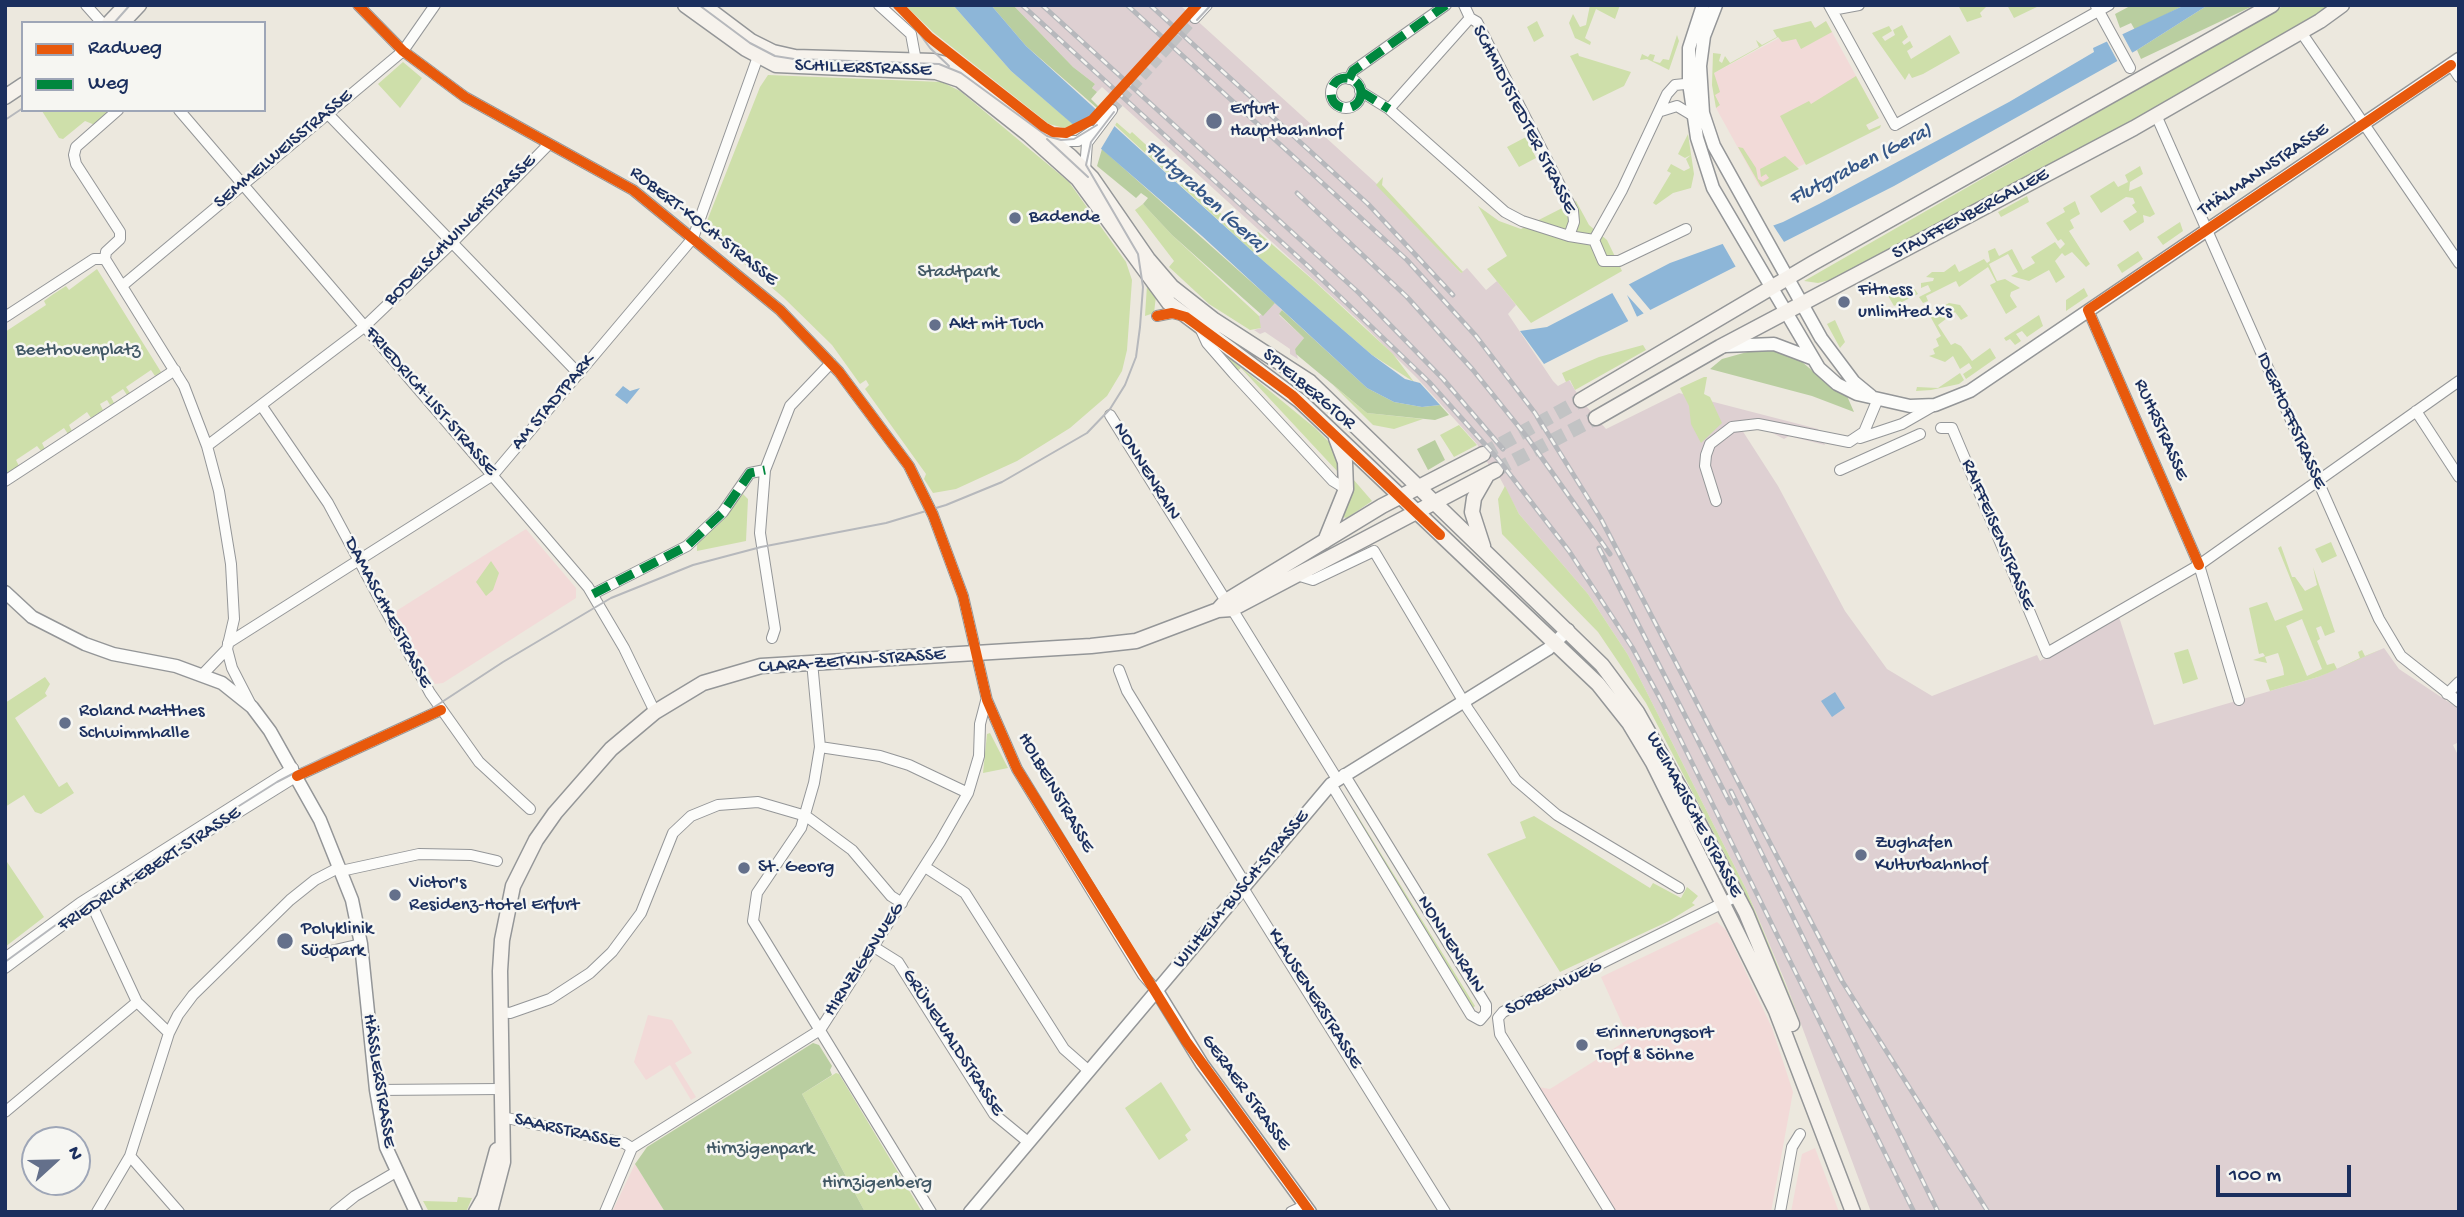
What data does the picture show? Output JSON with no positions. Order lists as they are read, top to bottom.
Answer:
{
  "streets": {
    "main road": [
      "SCHILLERSTRASSE",
      "STAUFFENBERGALLEE",
      "SPIELBERGTOR",
      "CLARA-ZETKIN-STRASSE",
      "WEIMARISCHE STRASSE"
    ],
    "street": [
      "SCHMIDTSTEDTER STRASSE",
      "SEMMELWEISSTRASSE",
      "THÄLMANNSTRASSE",
      "ROBERT-KOCH-STRASSE",
      "BODELSCHWINGHSTRASSE",
      "FRIEDRICH-LIST-STRASSE",
      "AM STADTPARK",
      "IDERHOFFSTRASSE",
      "RUHRSTRASSE",
      "NONNENRAIN",
      "RAIFFEISENSTRASSE",
      "DAMASCHKESTRASSE",
      "HOLBEINSTRASSE",
      "FRIEDRICH-EBERT-STRASSE",
      "WILHELM-BUSCH-STRASSE",
      "HIRNZIGENWEG",
      "SORBENWEG",
      "KLAUSENERSTRASSE",
      "GRÜNEWALDSTRASSE",
      "HÄSSLERSTRASSE",
      "GERAER STRASSE",
      "SAARSTRASSE"
    ]
  },
  "crossings": [
    ["SCHILLERSTRASSE", "SPIELBERGTOR"],
    ["SCHILLERSTRASSE", "AM STADTPARK"],
    ["SEMMELWEISSTRASSE", "ROBERT-KOCH-STRASSE"],
    ["SEMMELWEISSTRASSE", "FRIEDRICH-LIST-STRASSE"],
    ["THÄLMANNSTRASSE", "STAUFFENBERGALLEE"],
    ["THÄLMANNSTRASSE", "IDERHOFFSTRASSE"],
    ["THÄLMANNSTRASSE", "RUHRSTRASSE"],
    ["STAUFFENBERGALLEE", "IDERHOFFSTRASSE"],
    ["ROBERT-KOCH-STRASSE", "BODELSCHWINGHSTRASSE"],
    ["ROBERT-KOCH-STRASSE", "AM STADTPARK"],
    ["ROBERT-KOCH-STRASSE", "HOLBEINSTRASSE"],
    ["BODELSCHWINGHSTRASSE", "FRIEDRICH-LIST-STRASSE"],
    ["BODELSCHWINGHSTRASSE", "DAMASCHKESTRASSE"],
    ["SPIELBERGTOR", "CLARA-ZETKIN-STRASSE"],
    ["SPIELBERGTOR", "WEIMARISCHE STRASSE"],
    ["FRIEDRICH-LIST-STRASSE", "AM STADTPARK"],
    ["FRIEDRICH-LIST-STRASSE", "CLARA-ZETKIN-STRASSE"],
    ["AM STADTPARK", "DAMASCHKESTRASSE"],
    ["AM STADTPARK", "HÄSSLERSTRASSE"],
    ["RUHRSTRASSE", "RAIFFEISENSTRASSE"],
    ["NONNENRAIN", "CLARA-ZETKIN-STRASSE"],
    ["NONNENRAIN", "WILHELM-BUSCH-STRASSE"],
    ["DAMASCHKESTRASSE", "FRIEDRICH-EBERT-STRASSE"],
    ["CLARA-ZETKIN-STRASSE", "HOLBEINSTRASSE"],
    ["CLARA-ZETKIN-STRASSE", "WEIMARISCHE STRASSE"],
    ["CLARA-ZETKIN-STRASSE", "SAARSTRASSE"],
    ["HOLBEINSTRASSE", "WILHELM-BUSCH-STRASSE"],
    ["HOLBEINSTRASSE", "HIRNZIGENWEG"],
    ["HOLBEINSTRASSE", "GERAER STRASSE"],
    ["WEIMARISCHE STRASSE", "WILHELM-BUSCH-STRASSE"],
    ["WEIMARISCHE STRASSE", "SORBENWEG"],
    ["FRIEDRICH-EBERT-STRASSE", "HÄSSLERSTRASSE"],
    ["WILHELM-BUSCH-STRASSE", "KLAUSENERSTRASSE"],
    ["WILHELM-BUSCH-STRASSE", "GRÜNEWALDSTRASSE"],
    ["WILHELM-BUSCH-STRASSE", "GERAER STRASSE"],
    ["HIRNZIGENWEG", "GRÜNEWALDSTRASSE"],
    ["HIRNZIGENWEG", "SAARSTRASSE"]
  ],
  "water": ["Flutgraben (Gera)"],
  "parks": [
    "Stadtpark",
    "Beethovenplatz",
    "Hirnzigenpark",
    "Hirnzigenberg"
  ],
  "places": [
    "Erfurt Hauptbahnhof",
    "Badende",
    "Fitness unlimited xs",
    "Akt mit Tuch",
    "Roland Matthes Schwimmhalle",
    "Zughafen Kulturbahnhof",
    "St. Georg",
    "Victor's Residenz-Hotel Erfurt",
    "Polyklinik Südpark",
    "Erinnerungsort Topf & Söhne"
  ],
  "legend": ["Radweg", "Weg"],
  "scale_bar": "100 m",
  "north": "right"
}
